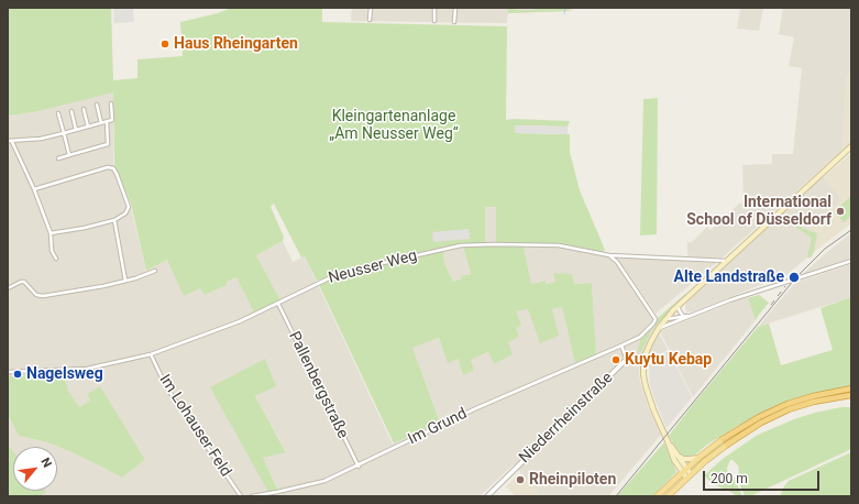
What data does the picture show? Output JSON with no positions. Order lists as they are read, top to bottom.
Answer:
{
  "streets": {
    "street": [
      "Neusser Weg",
      "Pallenbergstraße",
      "Niederrheinstraße",
      "Im Lohauser Feld",
      "Im Grund"
    ]
  },
  "crossings": [
    ["Neusser Weg", "Pallenbergstraße"],
    ["Neusser Weg", "Im Lohauser Feld"],
    ["Pallenbergstraße", "Im Grund"],
    ["Niederrheinstraße", "Im Grund"]
  ],
  "parks": ["Kleingartenanlage „Am Neusser Weg“"],
  "places": [
    "Haus Rheingarten",
    "International School of Düsseldorf",
    "Alte Landstraße",
    "Kuytu Kebap",
    "Nagelsweg",
    "Rheinpiloten"
  ],
  "scale_bar": "200 m",
  "north": "top right"
}
